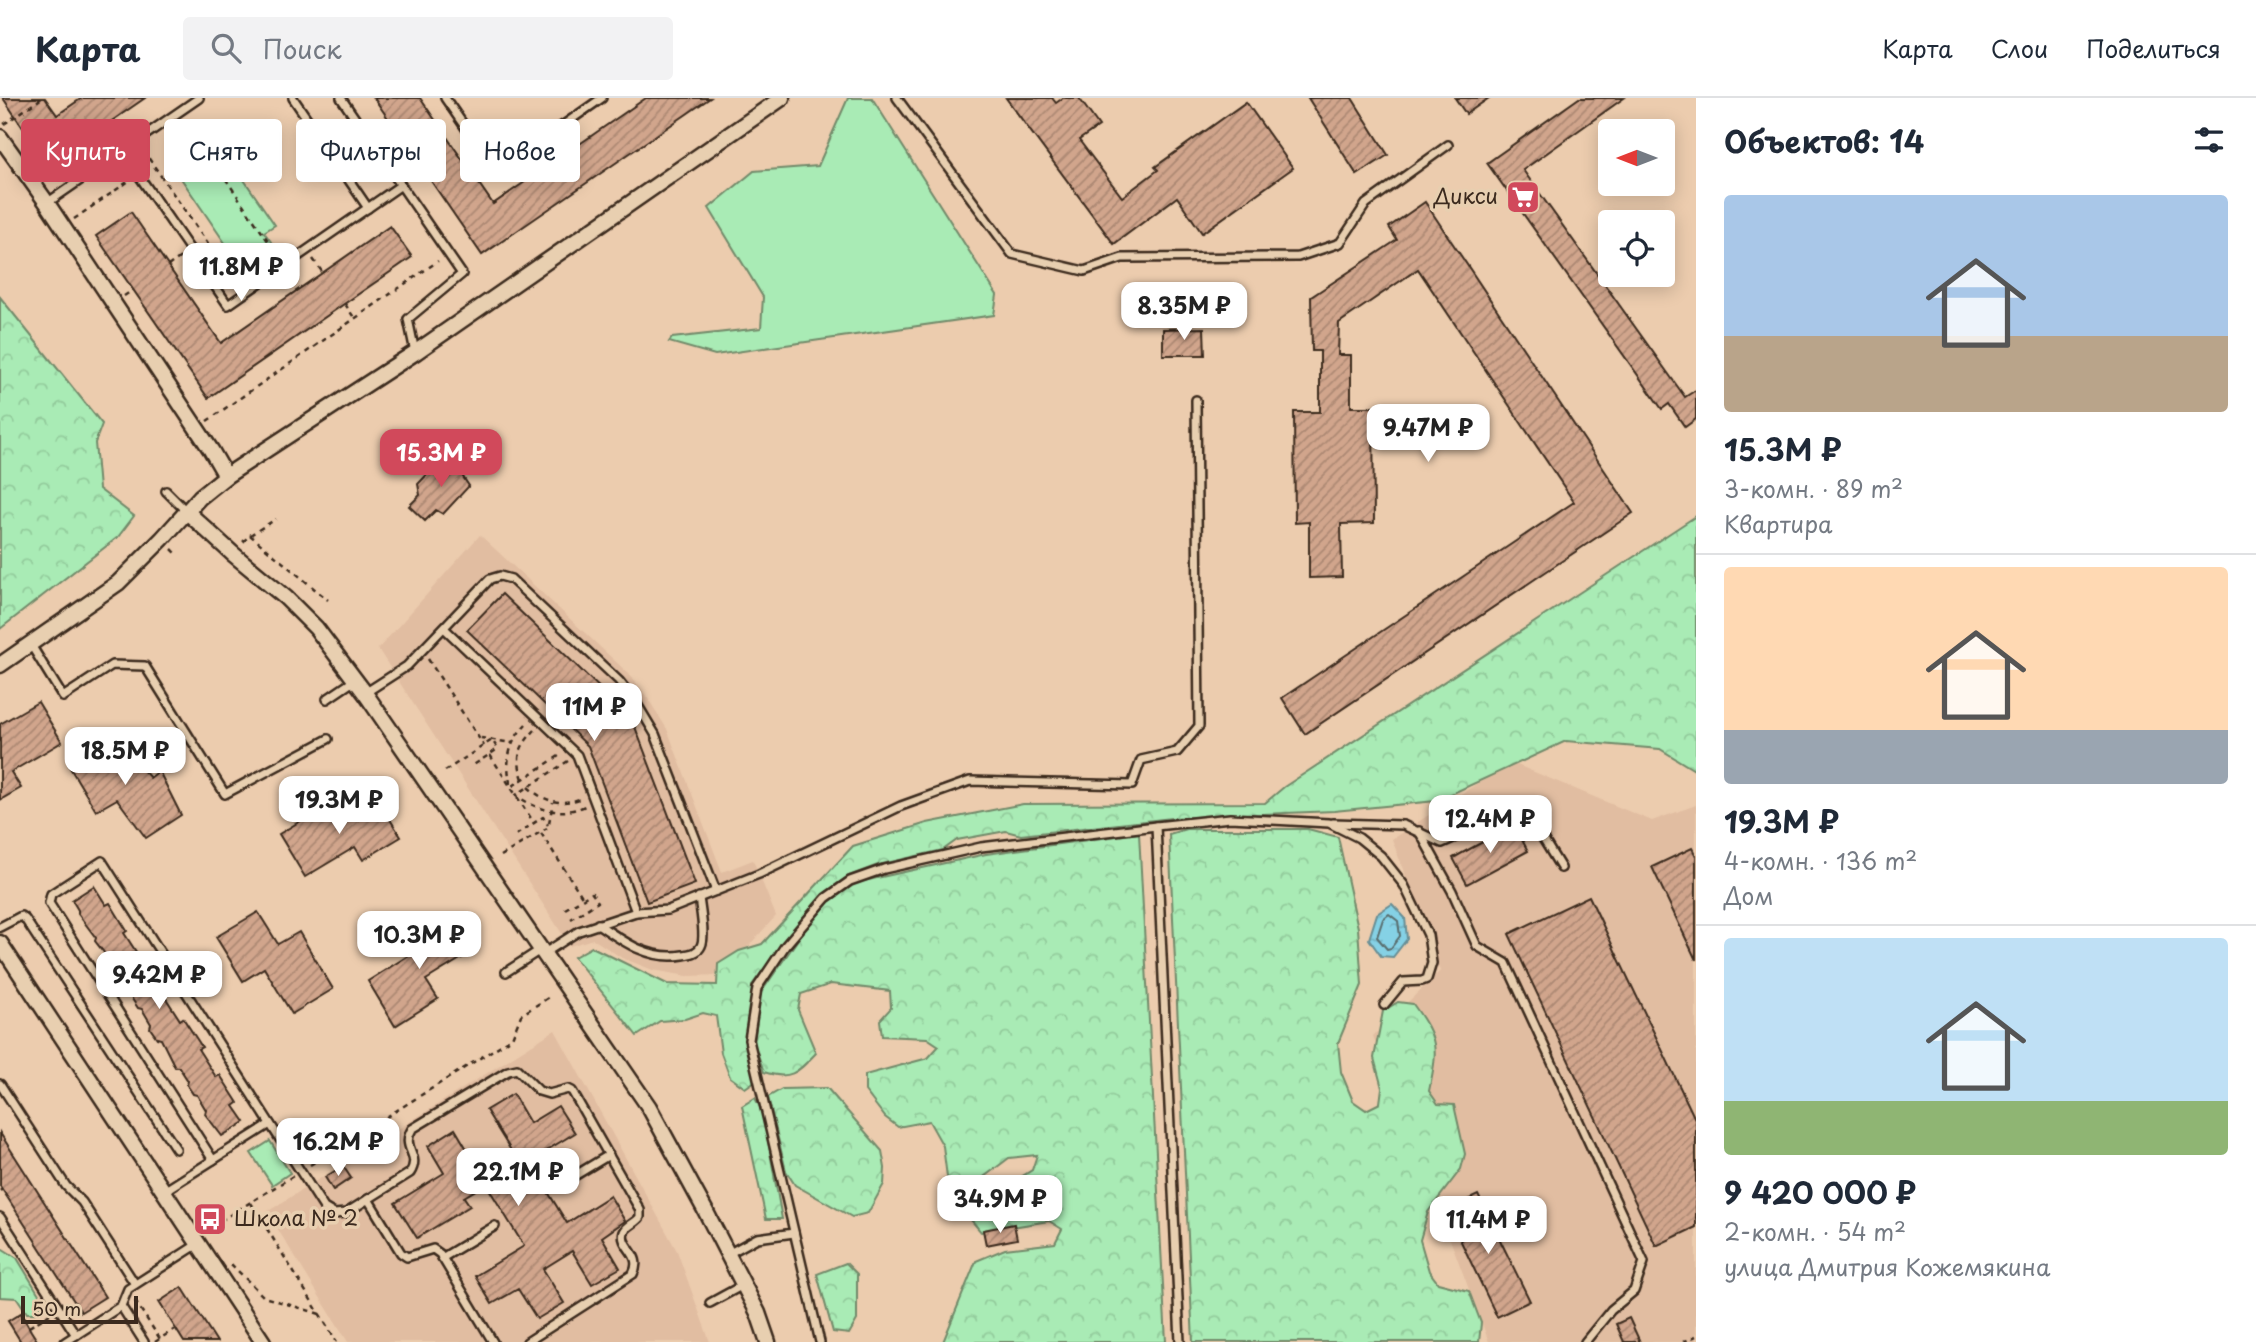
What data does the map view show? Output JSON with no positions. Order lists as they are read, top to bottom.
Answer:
{
  "places": {
    "supermarket": ["Дикси"],
    "bus stop": ["Школа № 2"]
  },
  "scale_bar": "50 m",
  "north": "left",
  "page": {
    "header": "Карта",
    "search": "Поиск",
    "nav": ["Карта", "Слои", "Поделиться"],
    "heading": "Объектов: 14",
    "chip": [
      "Купить",
      "Снять",
      "Фильтры",
      "Новое"
    ],
    "list": [
      {
        "name": "15.3M ₽",
        "note": "3-комн. · 89 m² · Квартира"
      },
      {
        "name": "19.3M ₽",
        "note": "4-комн. · 136 m² · Дом"
      },
      {
        "name": "9 420 000 ₽",
        "note": "2-комн. · 54 m² · улица Дмитрия Кожемякина"
      }
    ],
    "price": [
      "11.8M ₽",
      "8.35M ₽",
      "9.47M ₽",
      "15.3M ₽",
      "11M ₽",
      "18.5M ₽",
      "19.3M ₽",
      "12.4M ₽",
      "10.3M ₽",
      "9.42M ₽",
      "16.2M ₽",
      "22.1M ₽",
      "34.9M ₽",
      "11.4M ₽"
    ],
    "scale": "50 m"
  }
}
